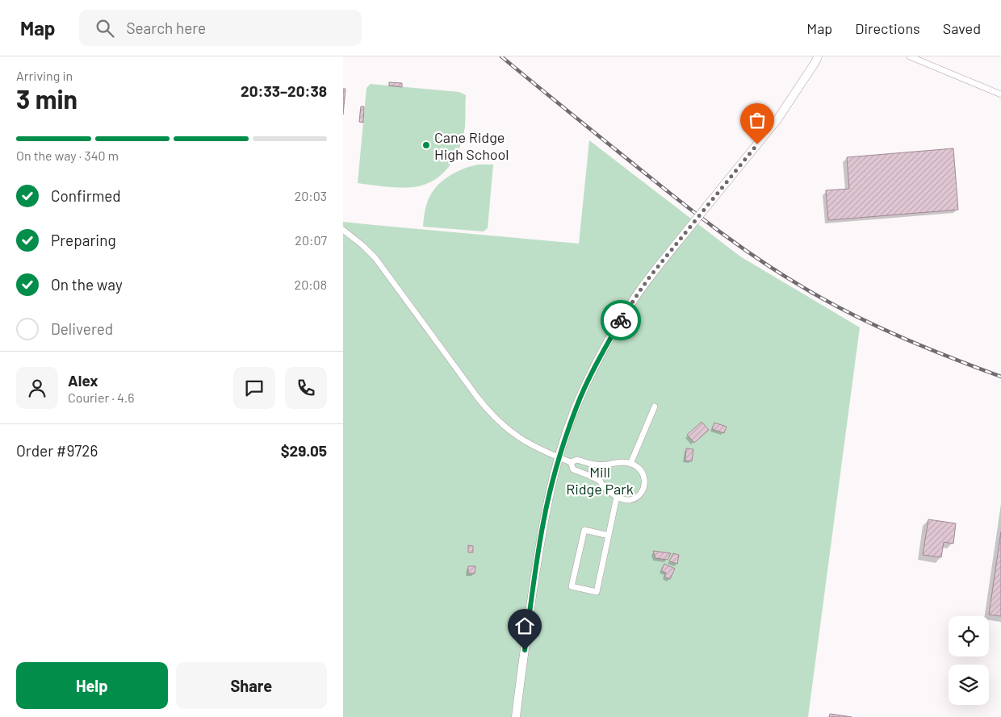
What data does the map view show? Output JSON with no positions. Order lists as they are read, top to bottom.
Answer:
{
  "parks": ["Mill Ridge Park"],
  "places": ["Cane Ridge High School"],
  "page": {
    "header": "Map",
    "search": "Search here",
    "nav": ["Map", "Directions", "Saved"],
    "heading": ["3 min", "Arriving in", "20:33–20:38"],
    "panel": [
      "Alex",
      "Courier · 4.6",
      "Order #9726",
      "$29.05"
    ],
    "bar": "On the way · 340 m",
    "list": [
      ["Confirmed", "20:03"],
      ["Preparing", "20:07"],
      ["On the way", "20:08"],
      "Delivered"
    ],
    "buttons": ["Help", "Share"]
  }
}
